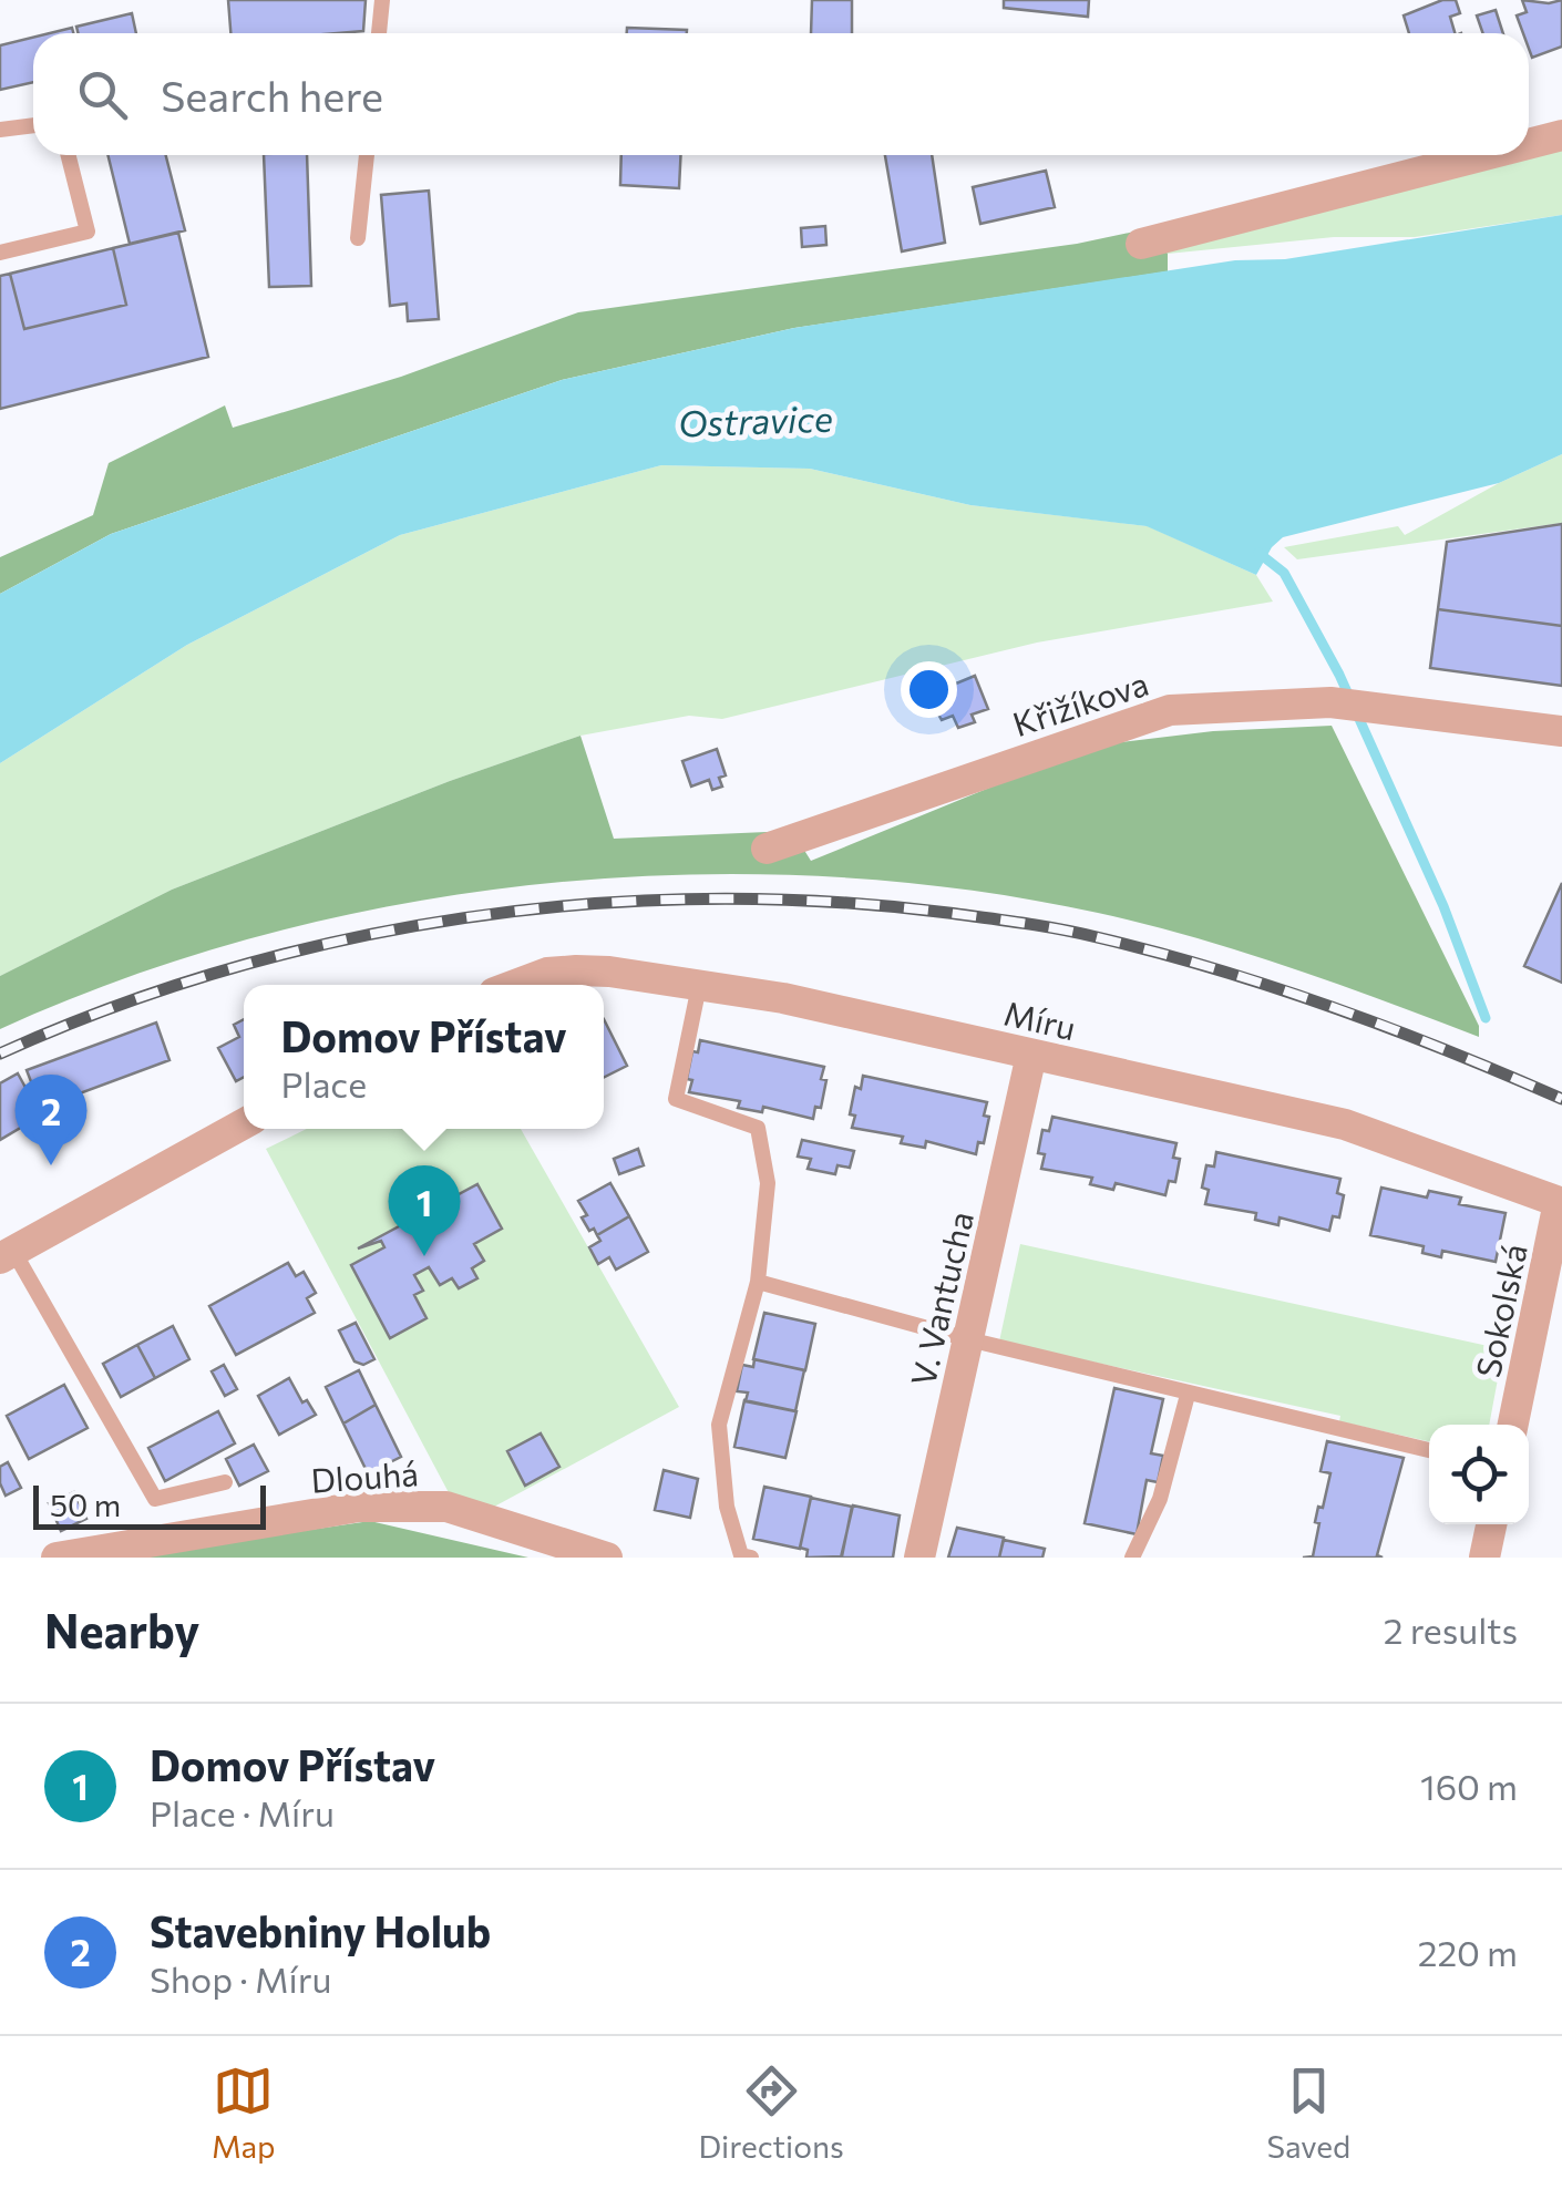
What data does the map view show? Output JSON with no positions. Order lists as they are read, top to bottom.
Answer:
{
  "streets": {
    "street": [
      "Křižíkova",
      "Míru",
      "V. Vantucha",
      "Sokolská",
      "Dlouhá"
    ]
  },
  "crossings": [
    ["Míru", "V. Vantucha"],
    ["Míru", "Sokolská"]
  ],
  "water": ["Ostravice"],
  "scale_bar": "50 m",
  "page": {
    "search": "Search here",
    "popup": ["Domov Přístav", "Place"],
    "pins": ["2", "1"],
    "scale": "50 m",
    "heading": ["Nearby", "2 results"],
    "list": [
      {
        "mark": "1",
        "name": "Domov Přístav",
        "note": "Place · Míru",
        "value": "160 m"
      },
      {
        "mark": "2",
        "name": "Stavebniny Holub",
        "note": "Shop · Míru",
        "value": "220 m"
      }
    ],
    "nav": ["Map", "Directions", "Saved"]
  }
}
